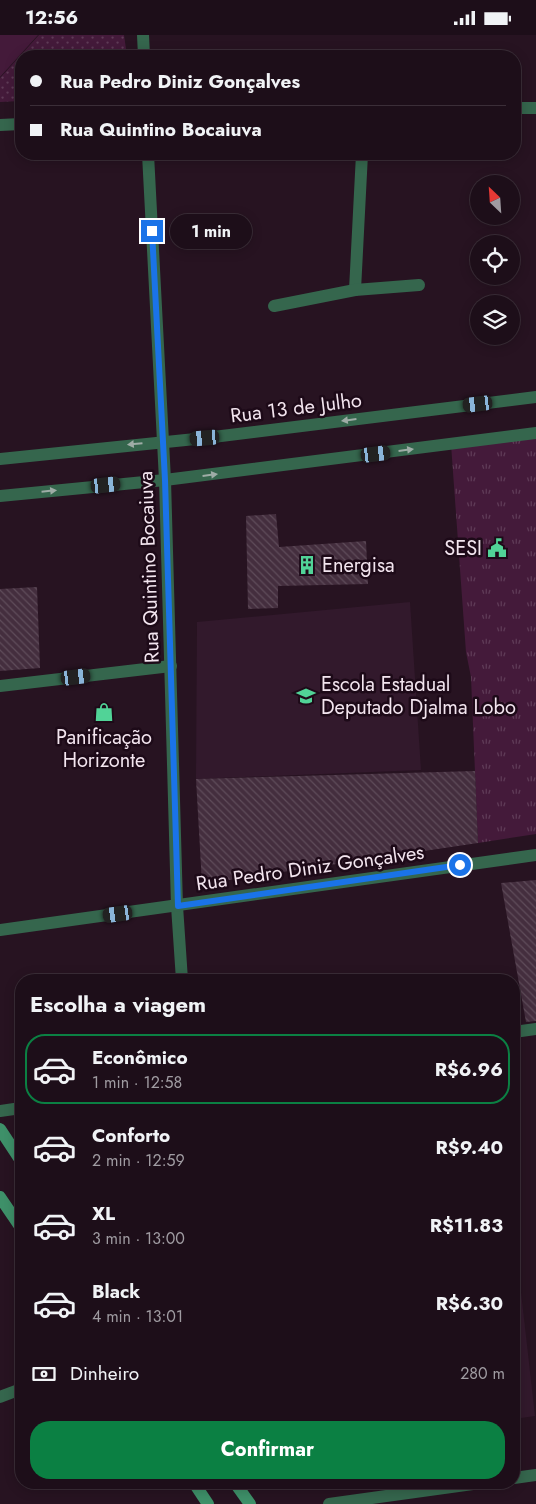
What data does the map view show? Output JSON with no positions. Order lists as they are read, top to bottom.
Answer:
{
  "streets": {
    "street": ["Rua 13 de Julho", "Rua Quintino Bocaiuva", "Rua Pedro Diniz Gonçalves"]
  },
  "crossings": [
    ["Rua 13 de Julho", "Rua Quintino Bocaiuva"],
    ["Rua Quintino Bocaiuva", "Rua Pedro Diniz Gonçalves"]
  ],
  "places": {
    "public building": ["SESI"],
    "building": ["Energisa"],
    "school or university": ["Escola Estadual Deputado Djalma Lobo"],
    "shop": ["Panificação Horizonte"]
  },
  "north": "top left",
  "page": {
    "status": "12:56",
    "banner": ["Rua Pedro Diniz Gonçalves", "Rua Quintino Bocaiuva"],
    "bubble": "1 min",
    "heading": "Escolha a viagem",
    "list": [
      {
        "name": "Econômico",
        "note": "1 min · 12:58",
        "value": "R$6.96"
      },
      {
        "name": "Conforto",
        "note": "2 min · 12:59",
        "value": "R$9.40"
      },
      {
        "name": "XL",
        "note": "3 min · 13:00",
        "value": "R$11.83"
      },
      {
        "name": "Black",
        "note": "4 min · 13:01",
        "value": "R$6.30"
      }
    ],
    "pay": ["Dinheiro", "280 m"],
    "buttons": "Confirmar"
  }
}
